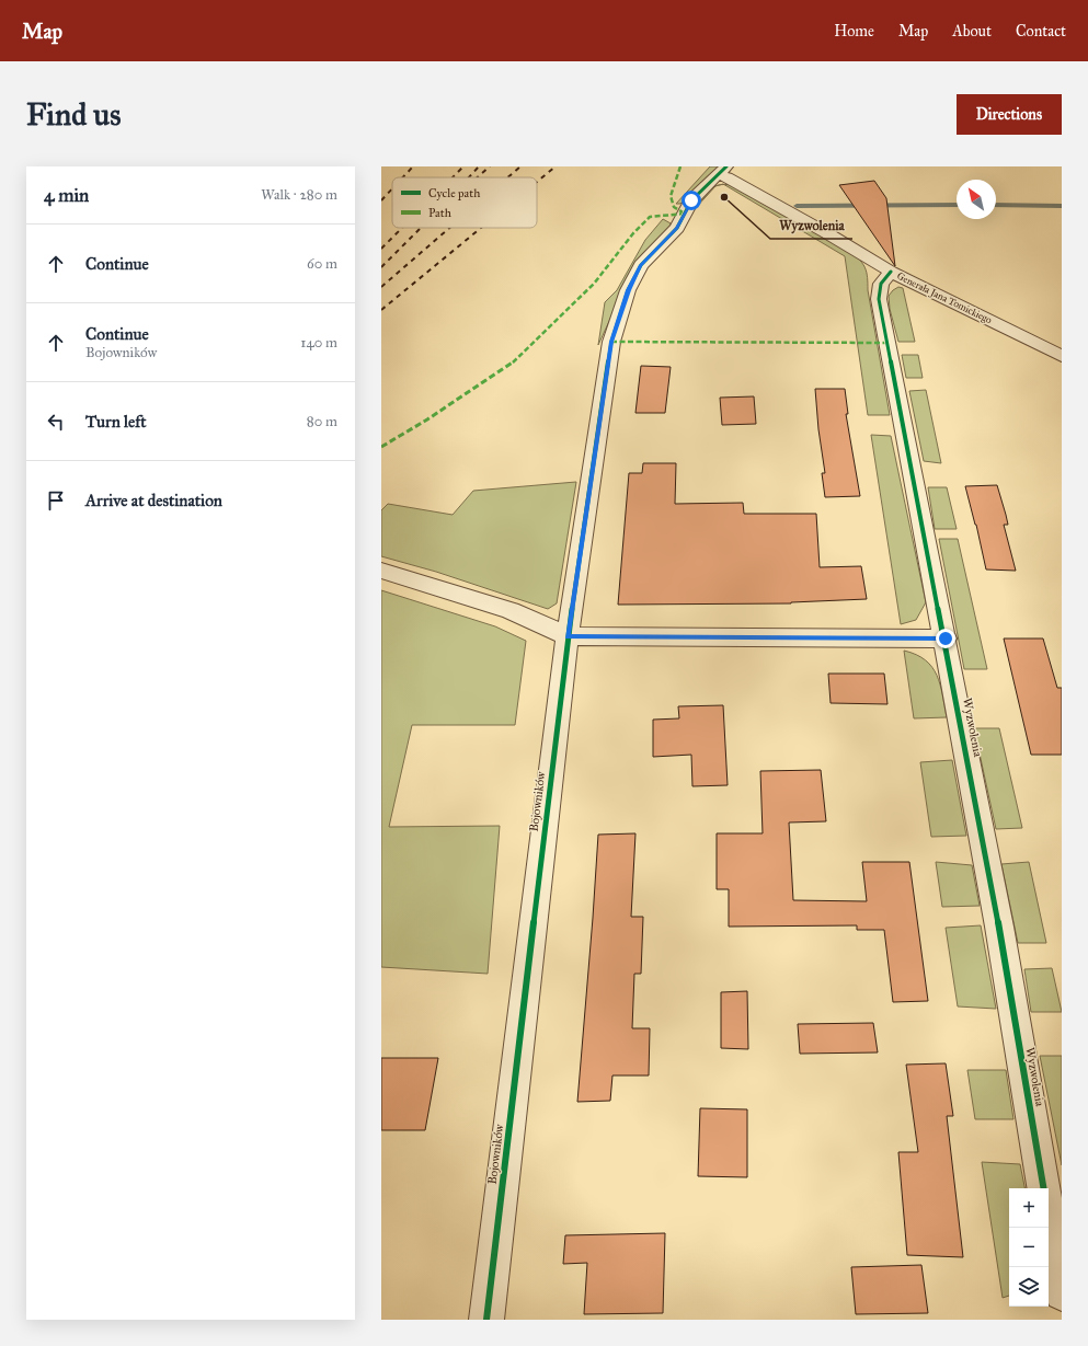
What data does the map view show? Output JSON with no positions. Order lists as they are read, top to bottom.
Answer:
{
  "streets": {
    "street": ["Generała Jana Tomickiego", "Wyzwolenia", "Bojowników"]
  },
  "crossings": [
    ["Generała Jana Tomickiego", "Wyzwolenia"],
    ["Generała Jana Tomickiego", "Bojowników"]
  ],
  "places": ["Wyzwolenia"],
  "legend": ["Cycle path", "Path"],
  "north": "top left",
  "page": {
    "header": "Map",
    "nav": [
      "Home",
      "Map",
      "About",
      "Contact"
    ],
    "buttons": "Directions",
    "title": "Find us",
    "heading": ["4 min", "Walk · 280 m"],
    "list": [
      ["Continue", "60 m"],
      ["Continue", "Bojowników", "140 m"],
      ["Turn left", "80 m"],
      "Arrive at destination"
    ],
    "map_buttons": ["+", "−"]
  }
}
